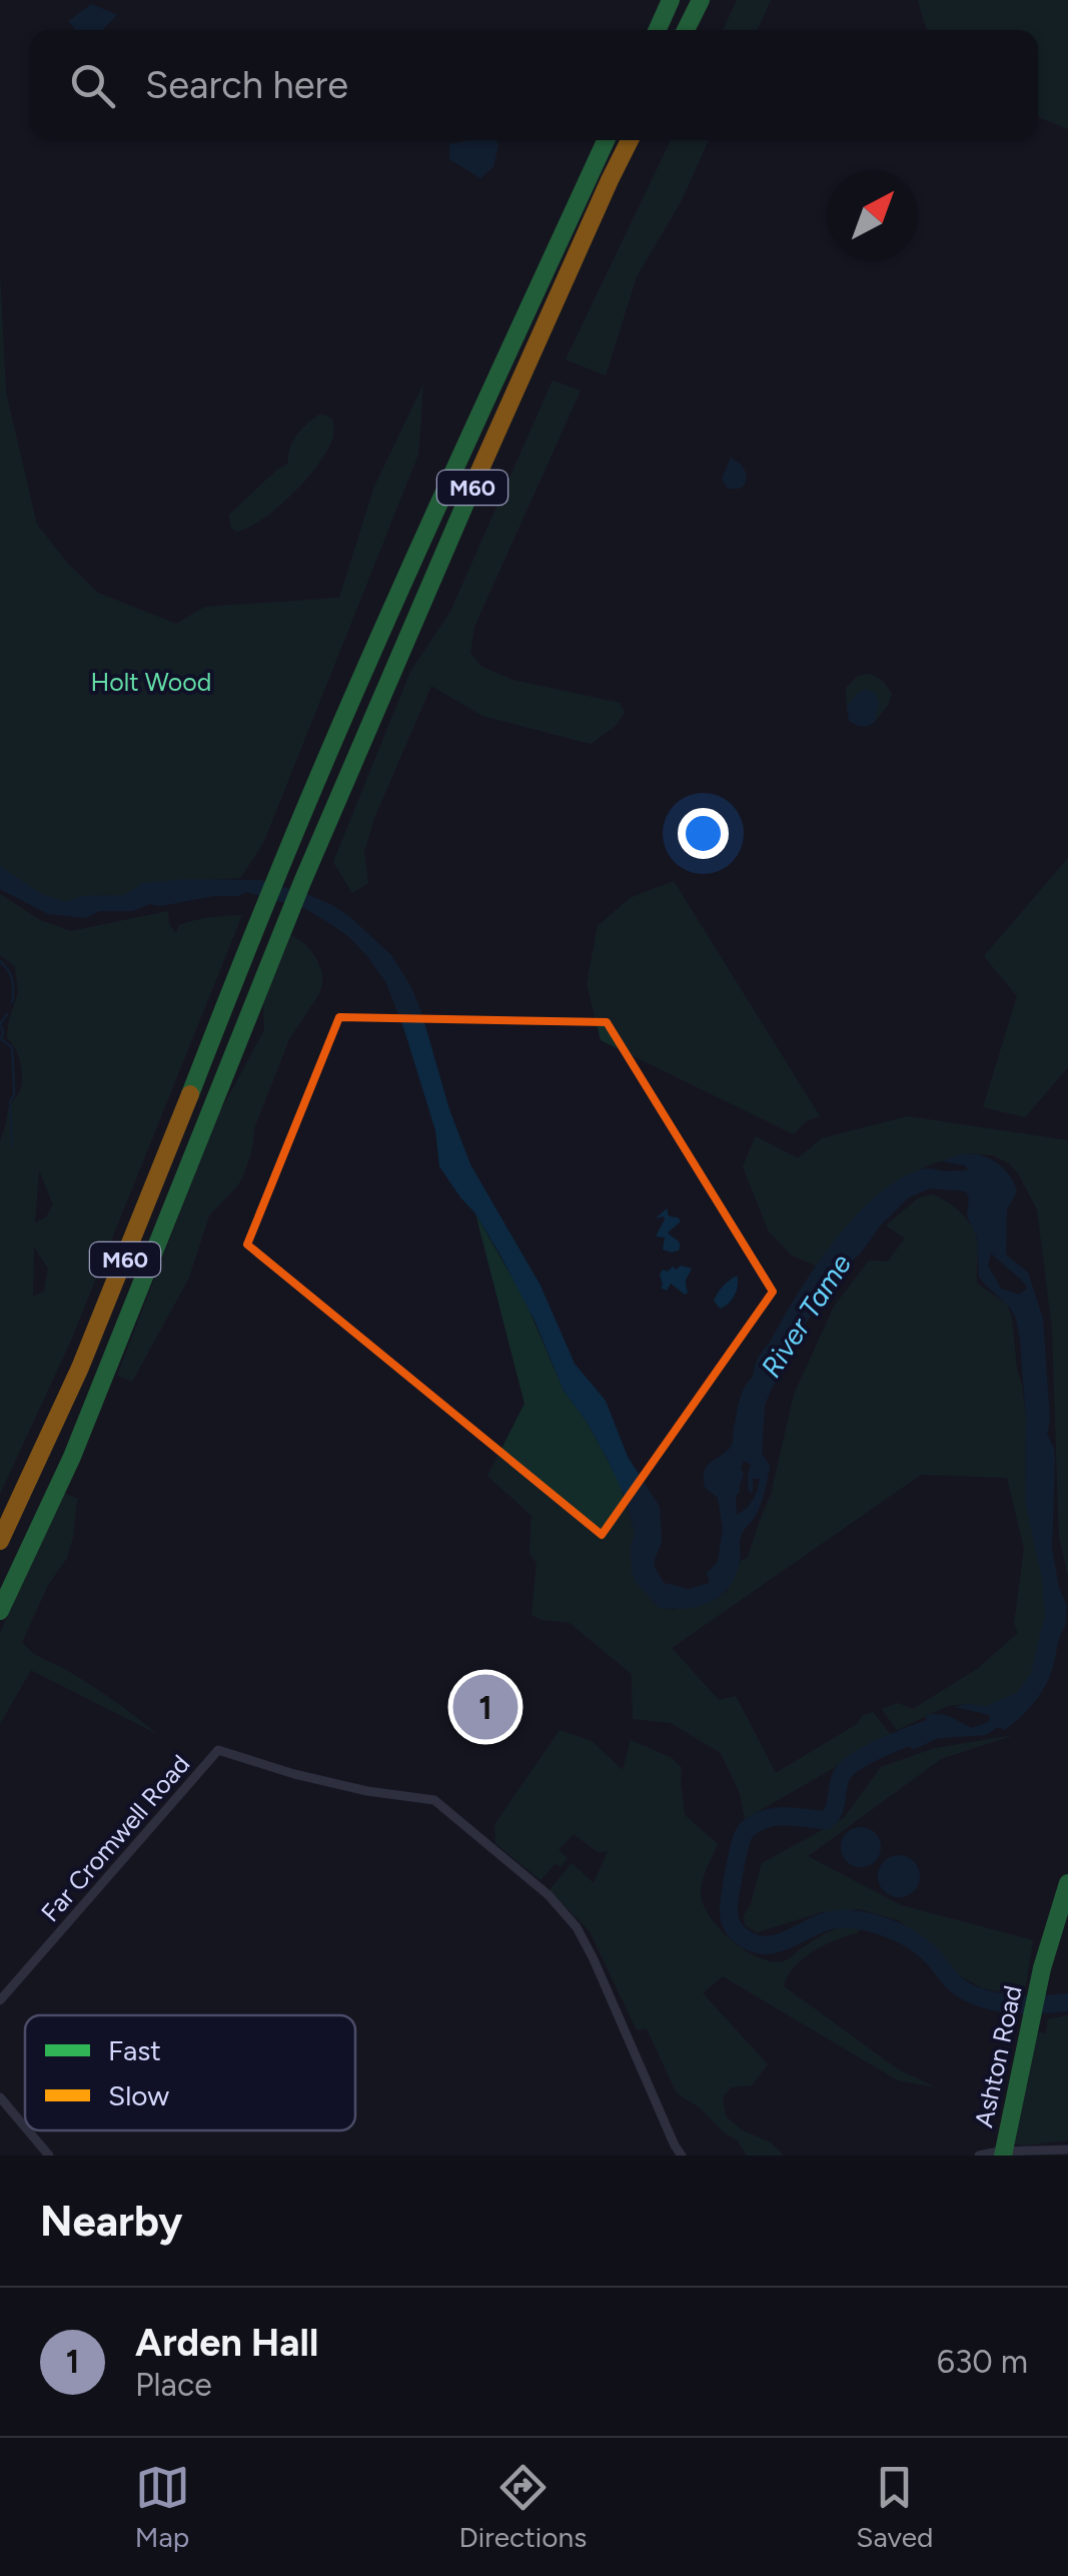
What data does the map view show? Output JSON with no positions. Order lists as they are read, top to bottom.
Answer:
{
  "streets": {
    "highway": ["M60", "Ashton Road"],
    "street": ["Far Cromwell Road"]
  },
  "water": ["River Tame"],
  "parks": ["Holt Wood"],
  "legend": ["Fast", "Slow"],
  "north": "top right",
  "page": {
    "search": "Search here",
    "pins": "1",
    "heading": "Nearby",
    "list": [
      {
        "mark": "1",
        "name": "Arden Hall",
        "note": "Place",
        "value": "630 m"
      }
    ],
    "nav": ["Map", "Directions", "Saved"]
  }
}
